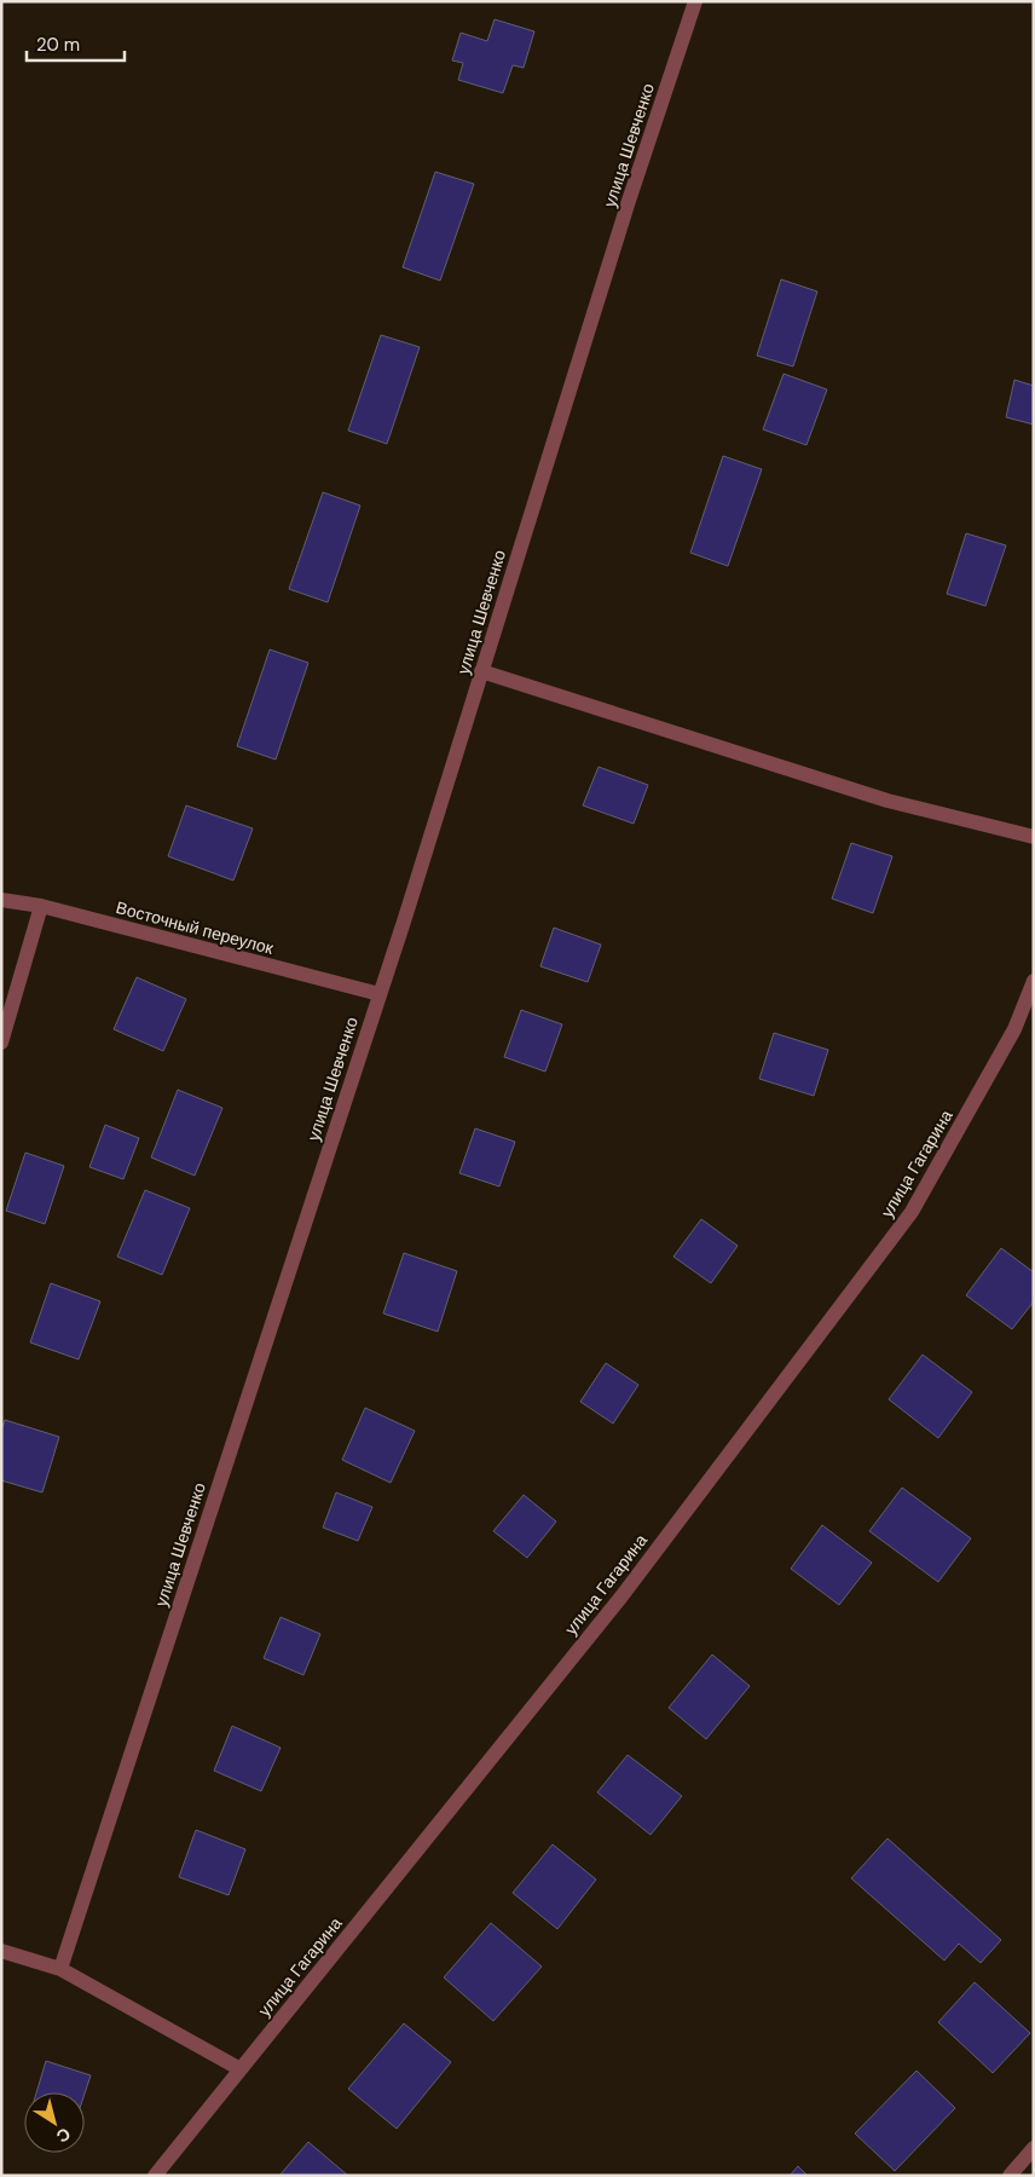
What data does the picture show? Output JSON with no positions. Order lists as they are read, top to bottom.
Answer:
{
  "streets": {
    "street": ["улица Шевченко", "Восточный переулок", "улица Гагарина"]
  },
  "crossings": [
    ["улица Шевченко", "Восточный переулок"]
  ],
  "scale_bar": "20 m",
  "north": "bottom right"
}
